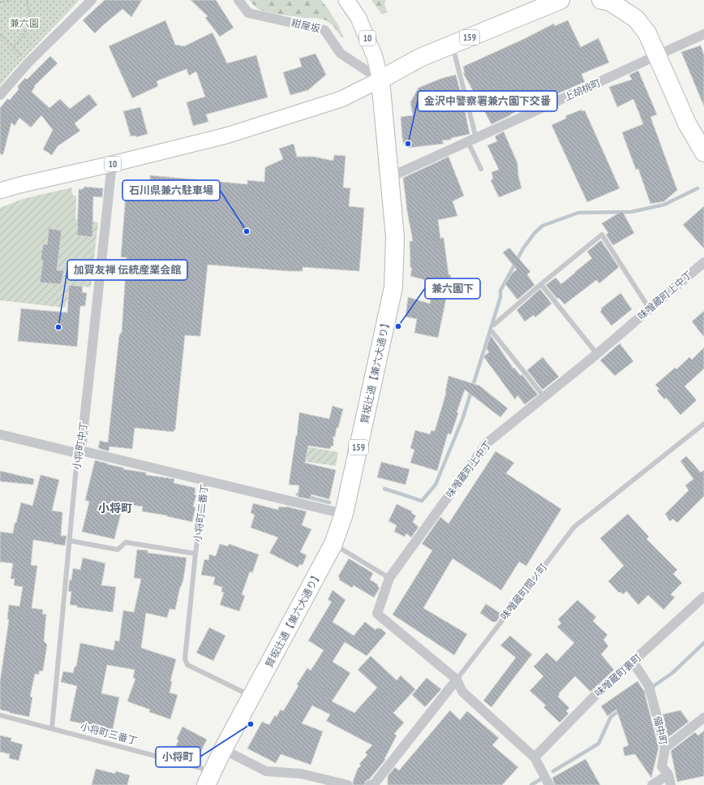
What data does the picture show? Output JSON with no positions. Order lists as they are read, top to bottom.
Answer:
{
  "streets": {
    "highway": ["159", "賢坂辻通【兼六大通り】"],
    "main road": ["10"],
    "street": [
      "紺屋坂",
      "上胡桃町",
      "味噌蔵町上中丁",
      "小将町中丁",
      "小将町二番丁",
      "味噌蔵町間ノ町",
      "味噌蔵町裏町",
      "備中町"
    ],
    "lane": ["小将町三番丁"]
  },
  "crossings": [
    ["紺屋坂", "159"],
    ["紺屋坂", "10"],
    ["紺屋坂", "賢坂辻通【兼六大通り】"],
    ["159", "10"],
    ["159", "賢坂辻通【兼六大通り】"],
    ["10", "賢坂辻通【兼六大通り】"],
    ["10", "小将町中丁"],
    ["上胡桃町", "賢坂辻通【兼六大通り】"],
    ["味噌蔵町上中丁", "味噌蔵町間ノ町"],
    ["賢坂辻通【兼六大通り】", "小将町二番丁"],
    ["賢坂辻通【兼六大通り】", "小将町三番丁"],
    ["小将町中丁", "小将町二番丁"],
    ["小将町中丁", "小将町三番丁"],
    ["味噌蔵町裏町", "備中町"]
  ],
  "districts": ["小将町"],
  "parks": ["兼六園"],
  "places": [
    "金沢中警察署兼六園下交番",
    "石川県兼六駐車場",
    "兼六園下",
    "加賀友禅 伝統産業会館",
    "小将町"
  ]
}
